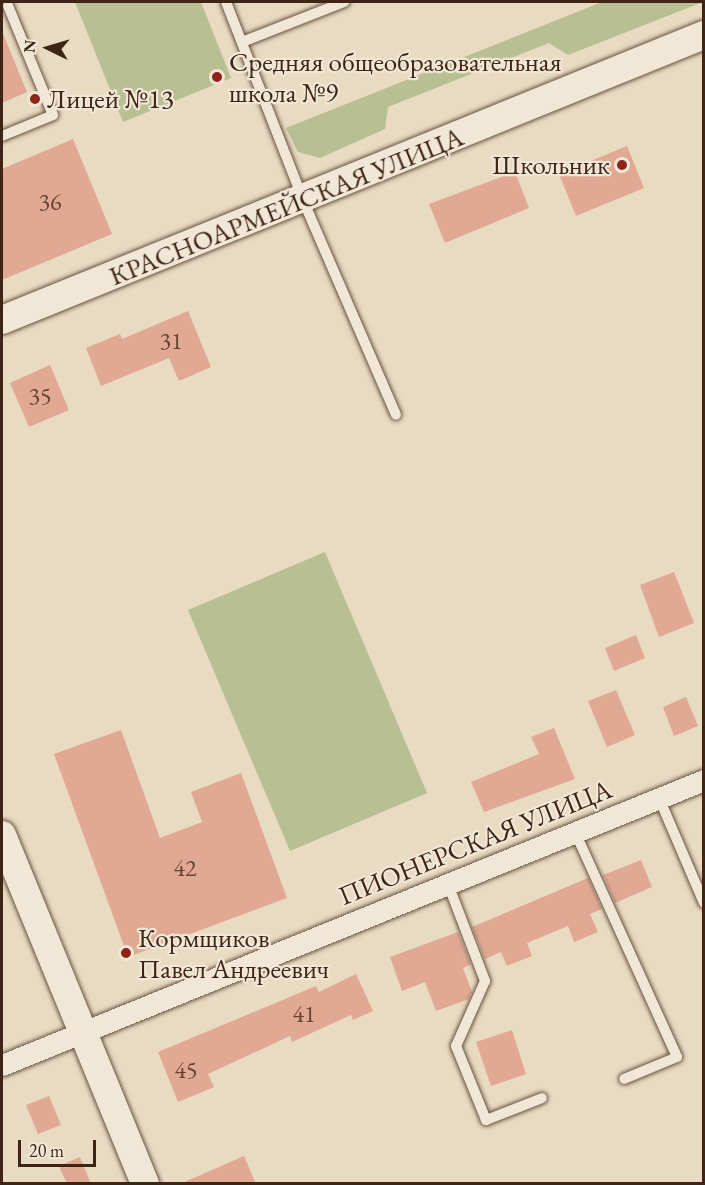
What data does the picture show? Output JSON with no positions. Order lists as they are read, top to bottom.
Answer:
{
  "streets": {
    "street": ["КРАСНОАРМЕЙСКАЯ УЛИЦА", "ПИОНЕРСКАЯ УЛИЦА"]
  },
  "places": [
    "Средняя общеобразовательная школа №9",
    "Лицей №13",
    "Школьник",
    "Кормщиков Павел Андреевич"
  ],
  "house_numbers": [
    "36",
    "31",
    "35",
    "42",
    "41",
    "45"
  ],
  "scale_bar": "20 m",
  "north": "left"
}
